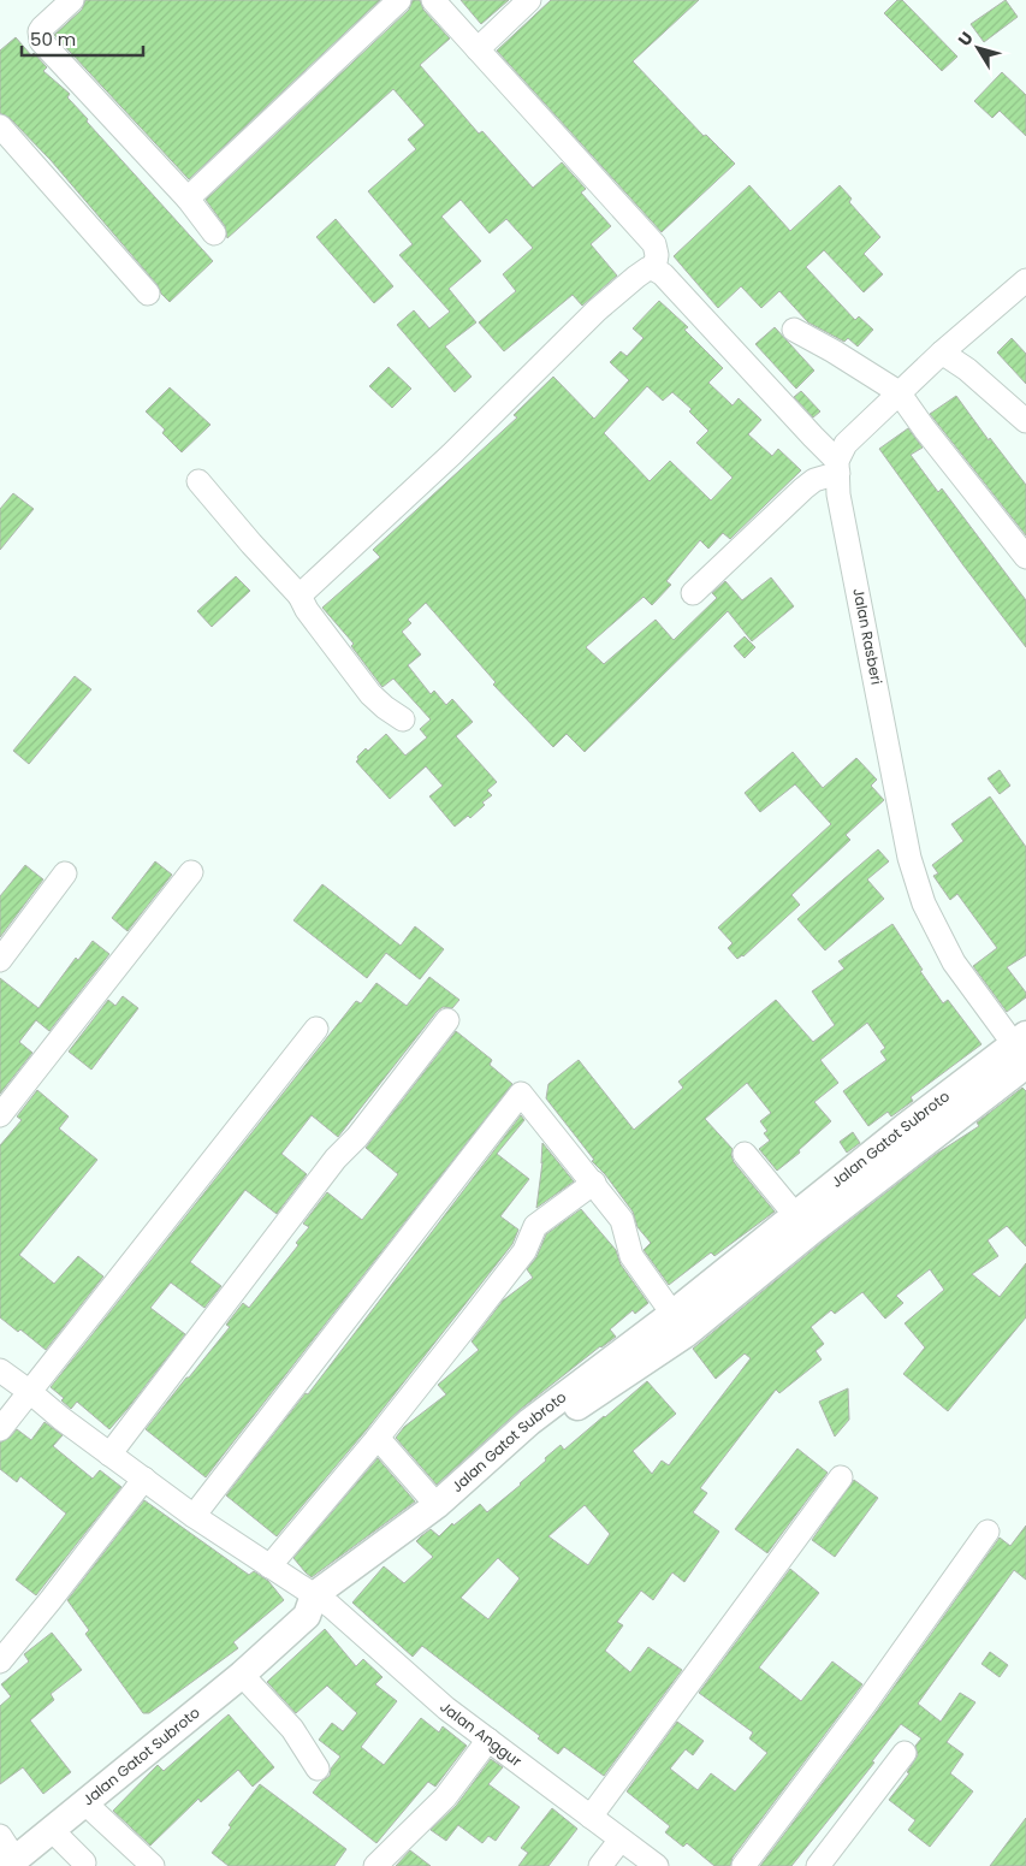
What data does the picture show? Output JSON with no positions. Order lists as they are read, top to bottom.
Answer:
{
  "streets": {
    "main road": ["Jalan Gatot Subroto"],
    "street": ["Jalan Rasberi", "Jalan Anggur"]
  },
  "crossings": [
    ["Jalan Rasberi", "Jalan Gatot Subroto"],
    ["Jalan Gatot Subroto", "Jalan Anggur"]
  ],
  "scale_bar": "50 m",
  "north": "top left"
}
